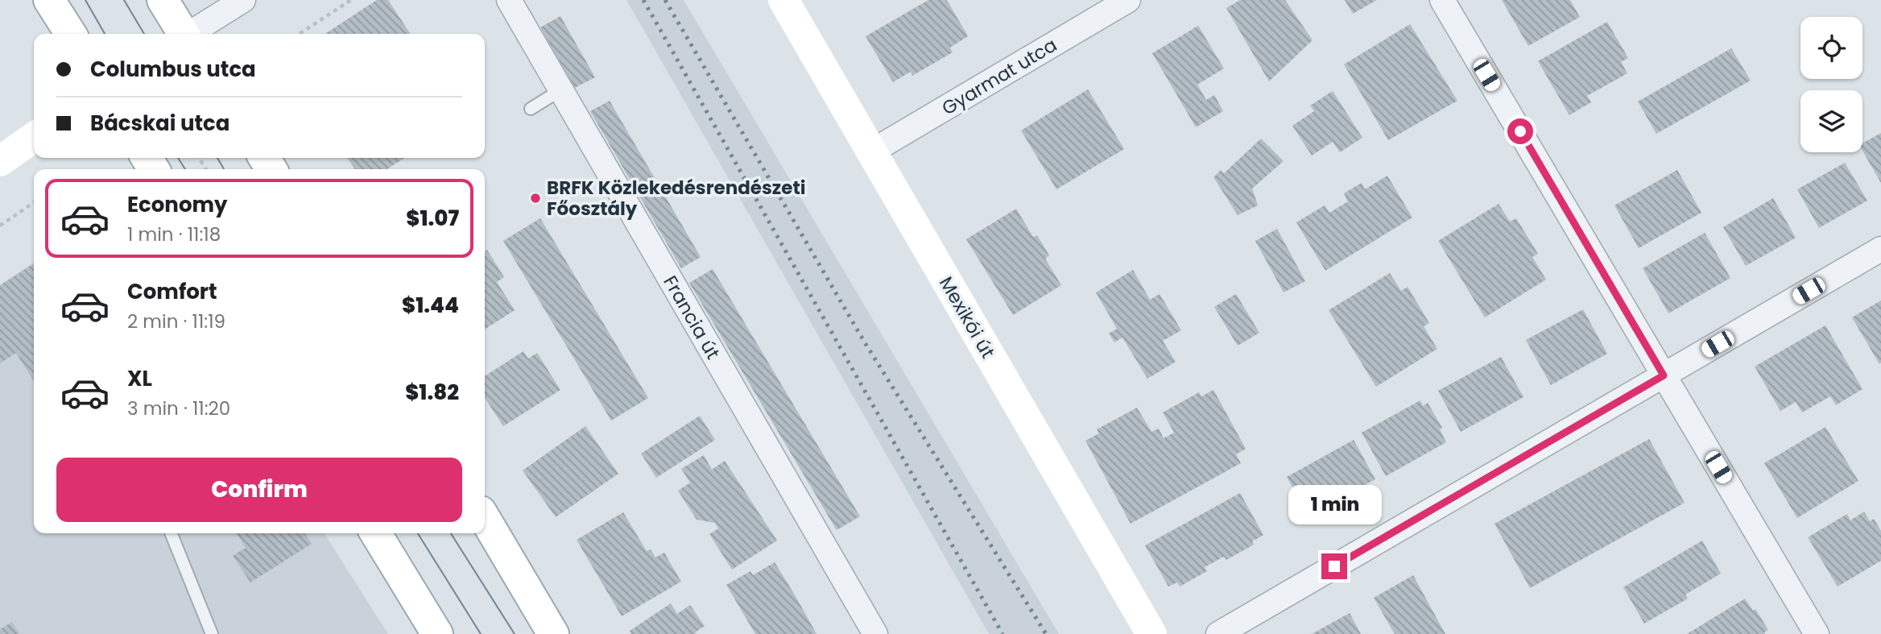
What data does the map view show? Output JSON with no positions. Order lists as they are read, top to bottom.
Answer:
{
  "streets": {
    "street": ["Gyarmat utca", "Francia út", "Mexikói út"]
  },
  "crossings": [
    ["Gyarmat utca", "Mexikói út"]
  ],
  "places": ["BRFK Közlekedésrendészeti Főosztály"],
  "page": {
    "banner": ["Columbus utca", "Bácskai utca"],
    "list": [
      {
        "name": "Economy",
        "note": "1 min · 11:18",
        "value": "$1.07"
      },
      {
        "name": "Comfort",
        "note": "2 min · 11:19",
        "value": "$1.44"
      },
      {
        "name": "XL",
        "note": "3 min · 11:20",
        "value": "$1.82"
      }
    ],
    "buttons": "Confirm",
    "bubble": "1 min"
  }
}
